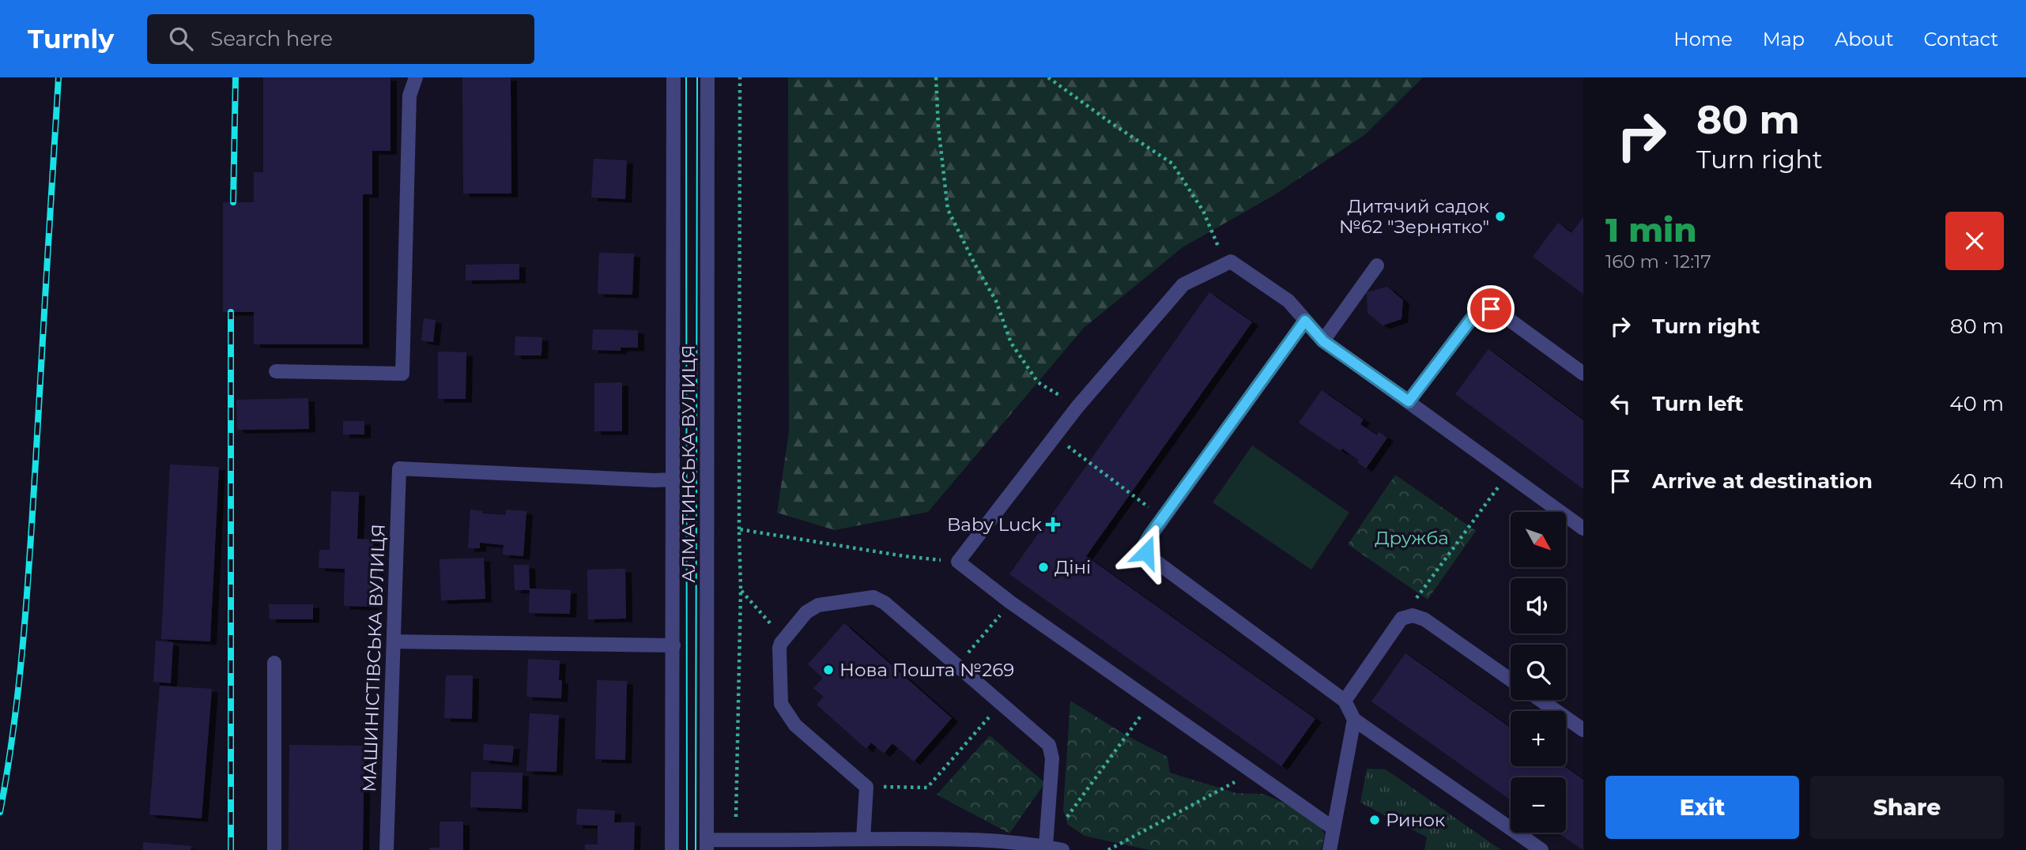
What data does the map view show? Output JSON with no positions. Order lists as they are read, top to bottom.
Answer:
{
  "streets": {
    "street": ["АЛМАТИНСЬКА ВУЛИЦЯ", "МАШИНІСТІВСЬКА ВУЛИЦЯ"]
  },
  "crossings": [
    ["АЛМАТИНСЬКА ВУЛИЦЯ", "МАШИНІСТІВСЬКА ВУЛИЦЯ"]
  ],
  "parks": ["Дружба"],
  "places": {
    "other": [
      "Дитячий садок №62 \"Зернятко\"",
      "Діні",
      "Нова Пошта №269",
      "Ринок"
    ],
    "health": ["Baby Luck"]
  },
  "north": "bottom right",
  "page": {
    "header": "Turnly",
    "search": "Search here",
    "nav": [
      "Home",
      "Map",
      "About",
      "Contact"
    ],
    "turn": ["80 m", "Turn right"],
    "heading": ["1 min", "160 m · 12:17"],
    "list": [
      {
        "name": "Turn right",
        "value": "80 m"
      },
      {
        "name": "Turn left",
        "value": "40 m"
      },
      {
        "name": "Arrive at destination",
        "value": "40 m"
      }
    ],
    "map_buttons": ["+", "−"],
    "buttons": ["Exit", "Share"]
  }
}
